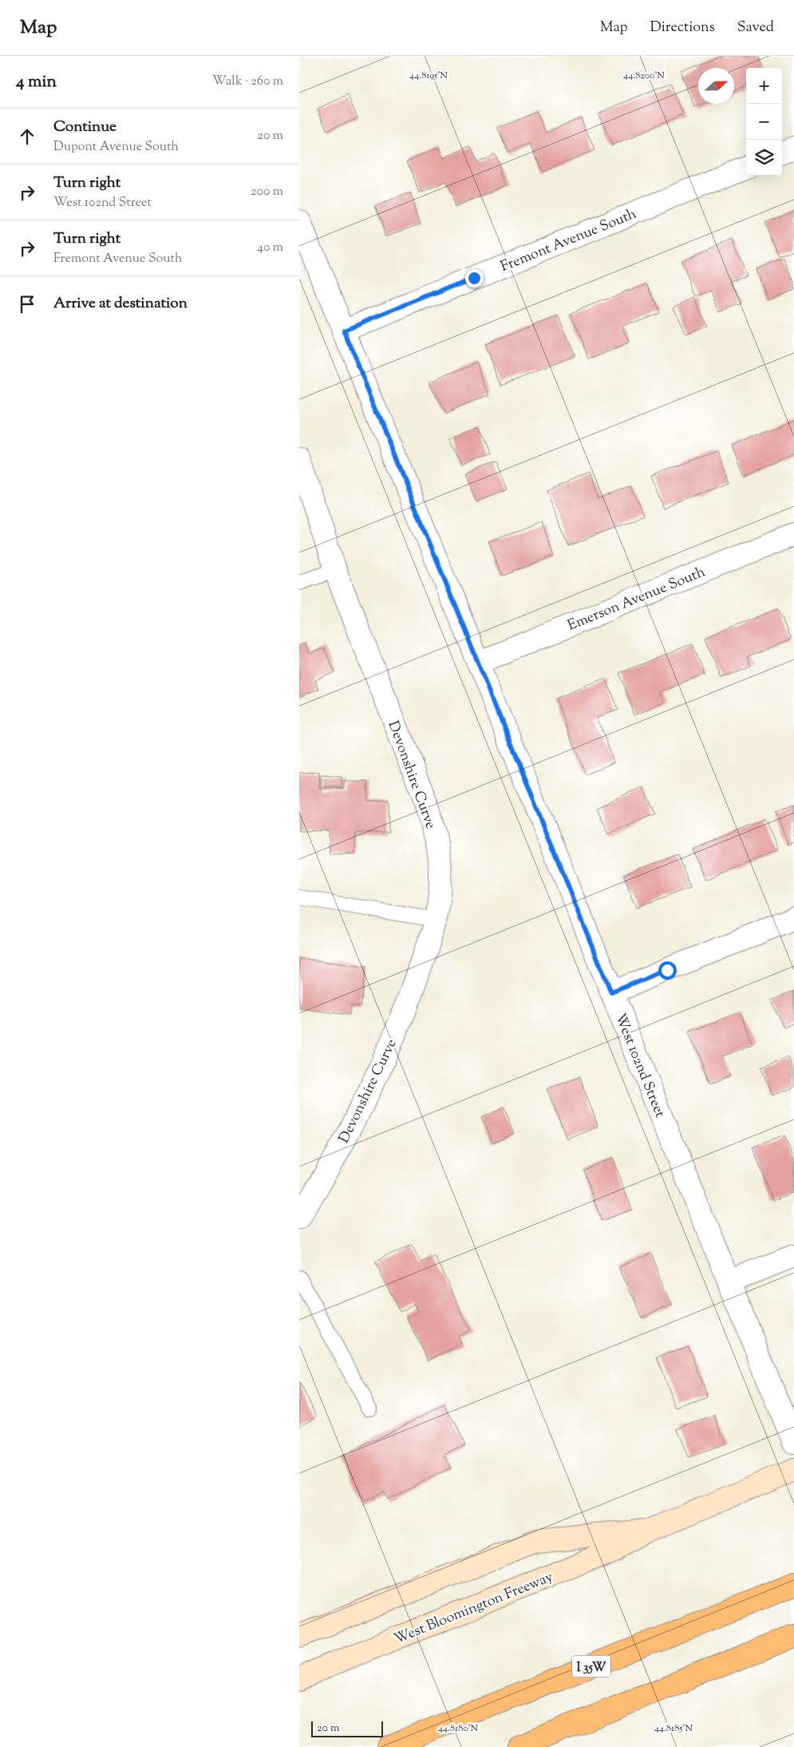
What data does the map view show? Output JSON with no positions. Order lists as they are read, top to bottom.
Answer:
{
  "streets": {
    "highway": ["I 35W"],
    "street": [
      "Fremont Avenue South",
      "Emerson Avenue South",
      "Devonshire Curve",
      "West 102nd Street",
      "West Bloomington Freeway"
    ]
  },
  "crossings": [
    ["Fremont Avenue South", "West 102nd Street"],
    ["Emerson Avenue South", "West 102nd Street"]
  ],
  "scale_bar": "20 m",
  "north": "right",
  "page": {
    "header": "Map",
    "nav": ["Map", "Directions", "Saved"],
    "heading": ["4 min", "Walk · 260 m"],
    "map_buttons": ["+", "−"],
    "list": [
      ["Continue", "Dupont Avenue South", "20 m"],
      ["Turn right", "West 102nd Street", "200 m"],
      ["Turn right", "Fremont Avenue South", "40 m"],
      "Arrive at destination"
    ],
    "scale": "20 m"
  },
  "coordinates": [
    "44.8200°N",
    "44.8195°N",
    "44.8180°N",
    "44.8185°N"
  ]
}
